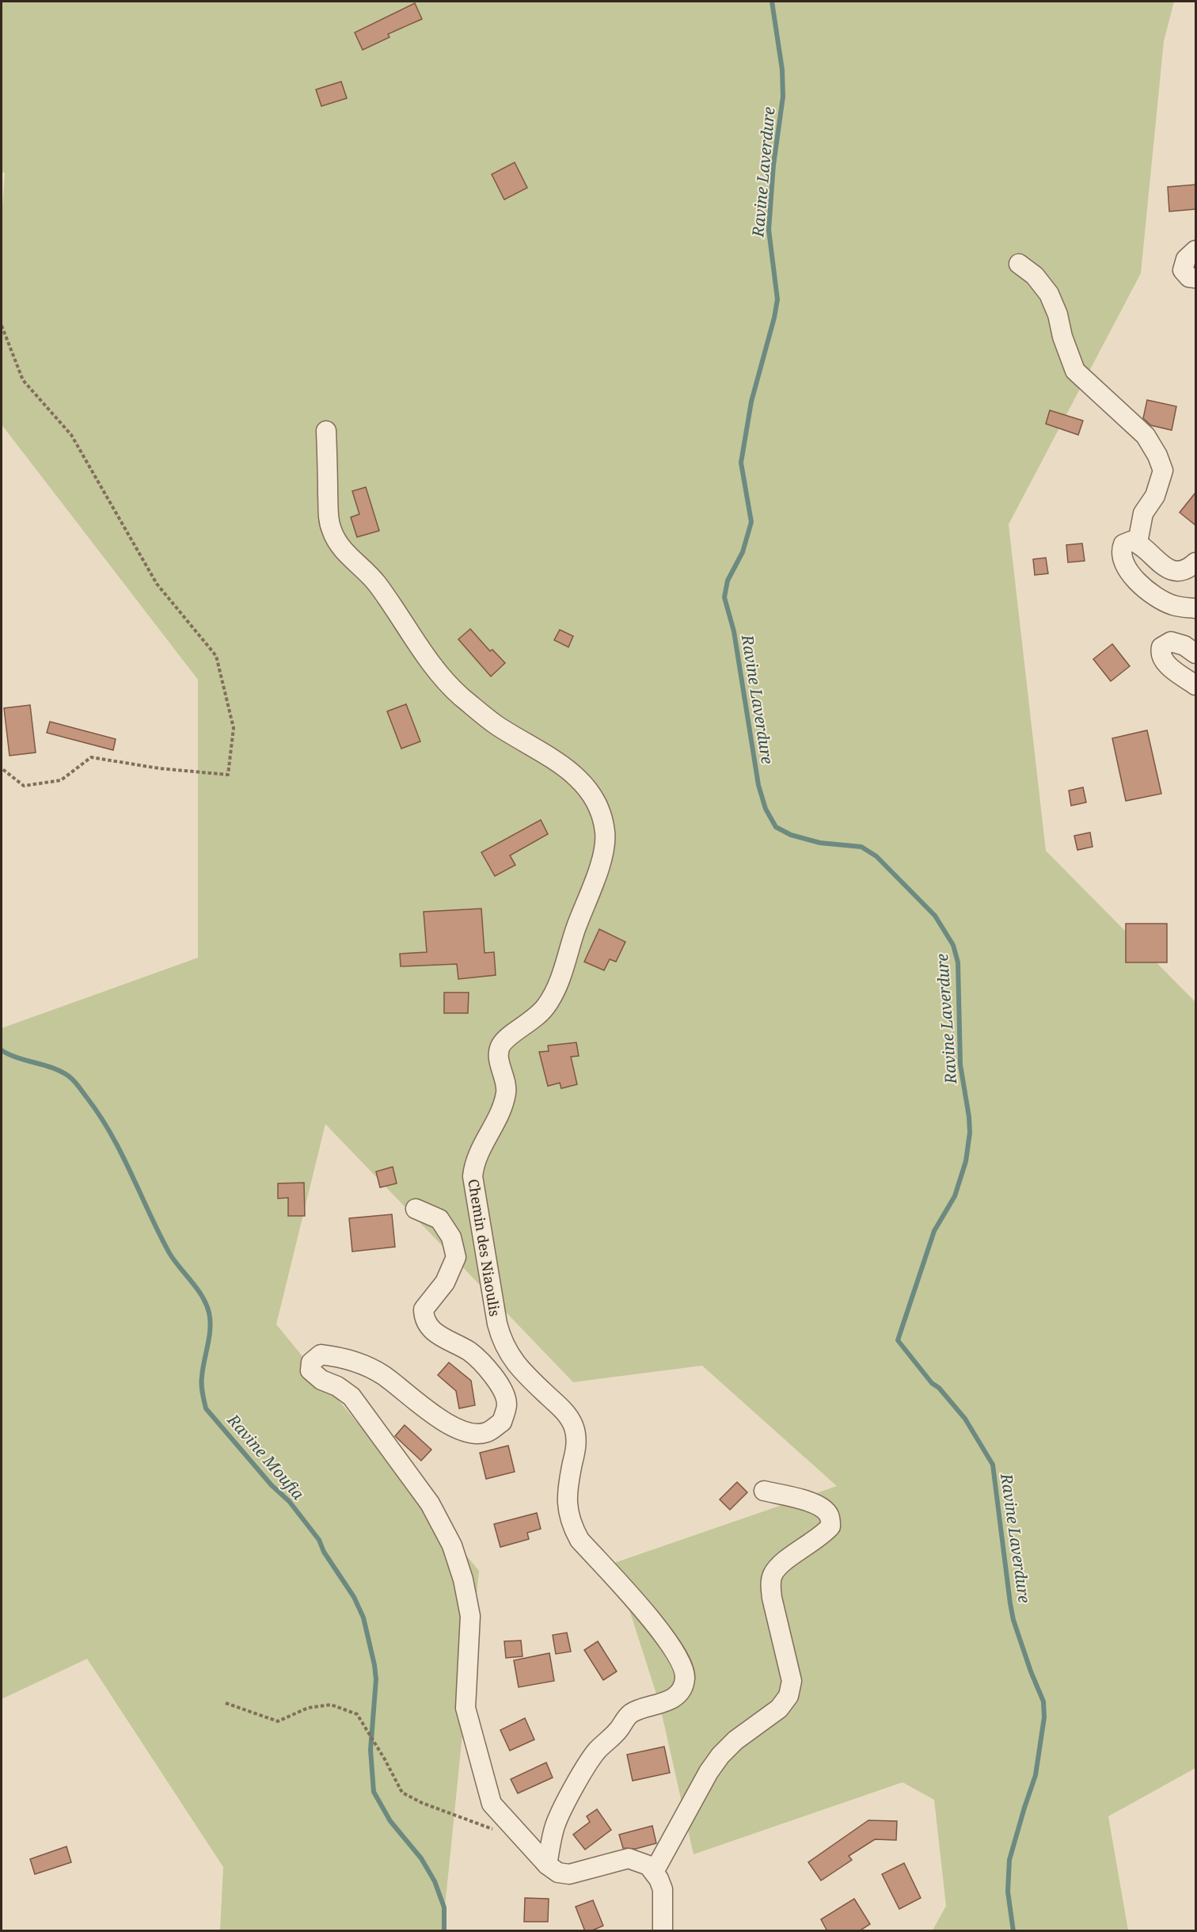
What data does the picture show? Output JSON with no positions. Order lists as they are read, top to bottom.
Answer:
{
  "streets": {
    "street": ["Chemin des Niaoulis"]
  },
  "water": ["Ravine Laverdure", "Ravine Moufia"]
}
